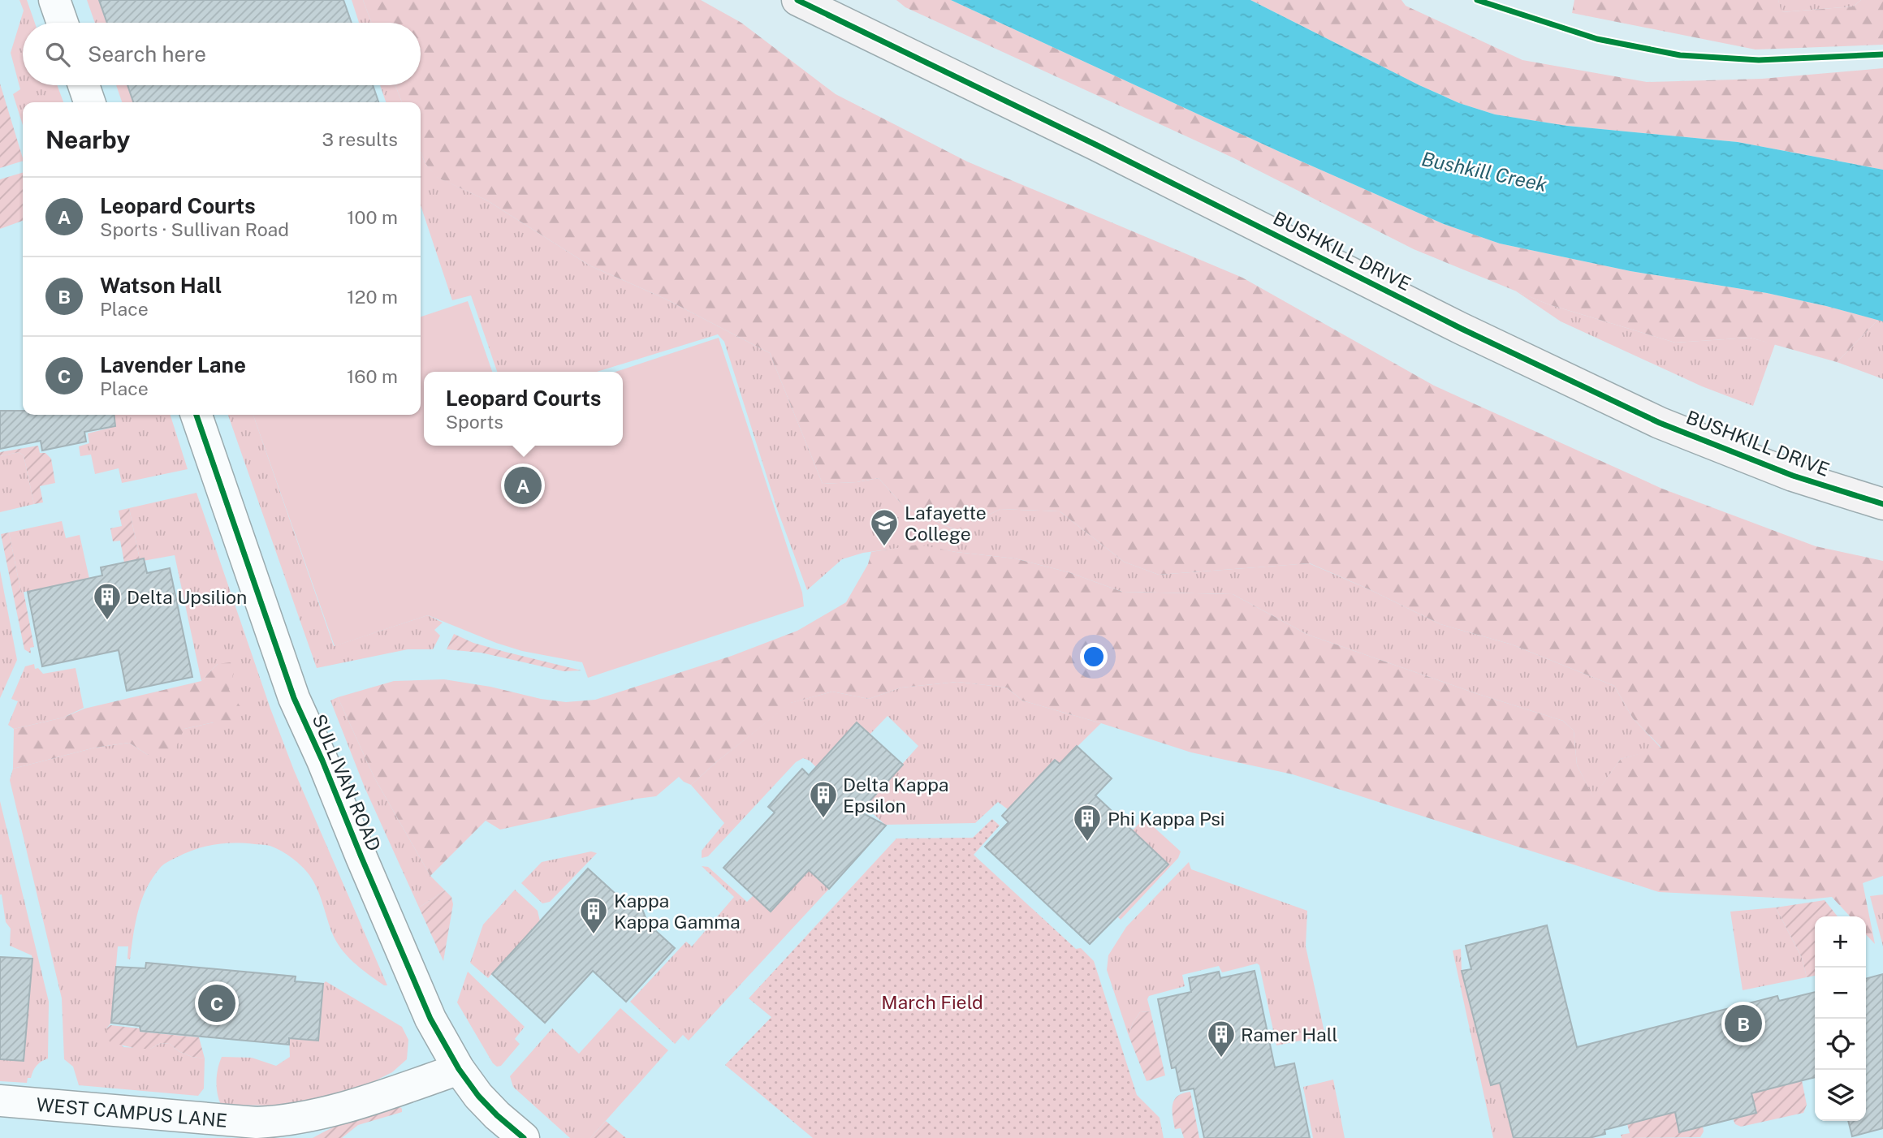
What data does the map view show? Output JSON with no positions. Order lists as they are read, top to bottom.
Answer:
{
  "streets": {
    "street": ["BUSHKILL DRIVE", "SULLIVAN ROAD", "WEST CAMPUS LANE"]
  },
  "crossings": [
    ["SULLIVAN ROAD", "WEST CAMPUS LANE"]
  ],
  "water": ["Bushkill Creek"],
  "parks": ["March Field"],
  "places": {
    "school or university": ["Lafayette College"],
    "building": [
      "Delta Upsilion",
      "Delta Kappa Epsilon",
      "Phi Kappa Psi",
      "Kappa Kappa Gamma",
      "Ramer Hall"
    ]
  },
  "page": {
    "search": "Search here",
    "heading": ["Nearby", "3 results"],
    "list": [
      {
        "mark": "A",
        "name": "Leopard Courts",
        "note": "Sports · Sullivan Road",
        "value": "100 m"
      },
      {
        "mark": "B",
        "name": "Watson Hall",
        "note": "Place",
        "value": "120 m"
      },
      {
        "mark": "C",
        "name": "Lavender Lane",
        "note": "Place",
        "value": "160 m"
      }
    ],
    "popup": ["Leopard Courts", "Sports"],
    "pins": ["A", "C", "B"],
    "map_buttons": ["+", "−"]
  }
}
